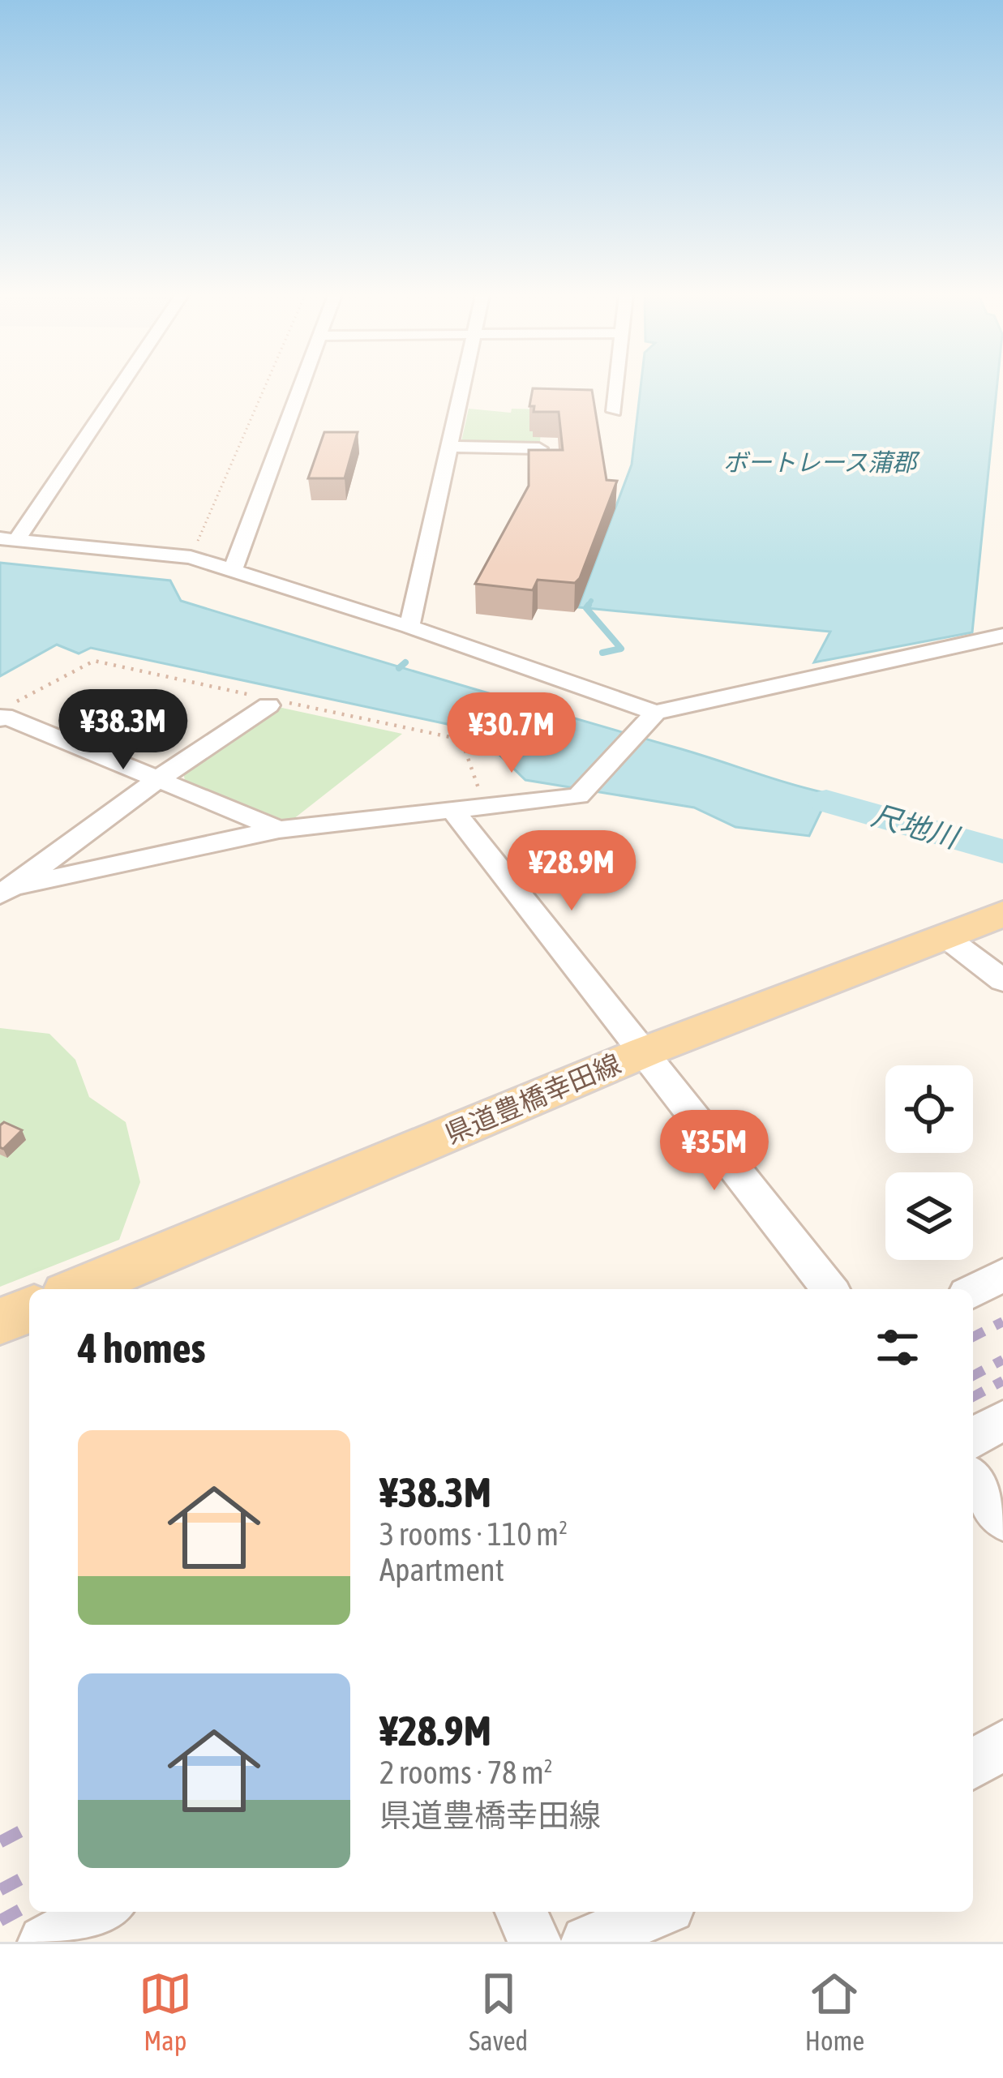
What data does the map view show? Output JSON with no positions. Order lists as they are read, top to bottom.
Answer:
{
  "streets": {
    "main road": ["県道豊橋幸田線"]
  },
  "water": ["ボートレース蒲郡", "尺地川"],
  "page": {
    "price": [
      "¥38.3M",
      "¥30.7M",
      "¥28.9M",
      "¥35M"
    ],
    "heading": "4 homes",
    "list": [
      {
        "name": "¥38.3M",
        "note": "3 rooms · 110 m² · Apartment"
      },
      {
        "name": "¥28.9M",
        "note": "2 rooms · 78 m² · 県道豊橋幸田線"
      }
    ],
    "tabs": ["Map", "Saved", "Home"]
  }
}
